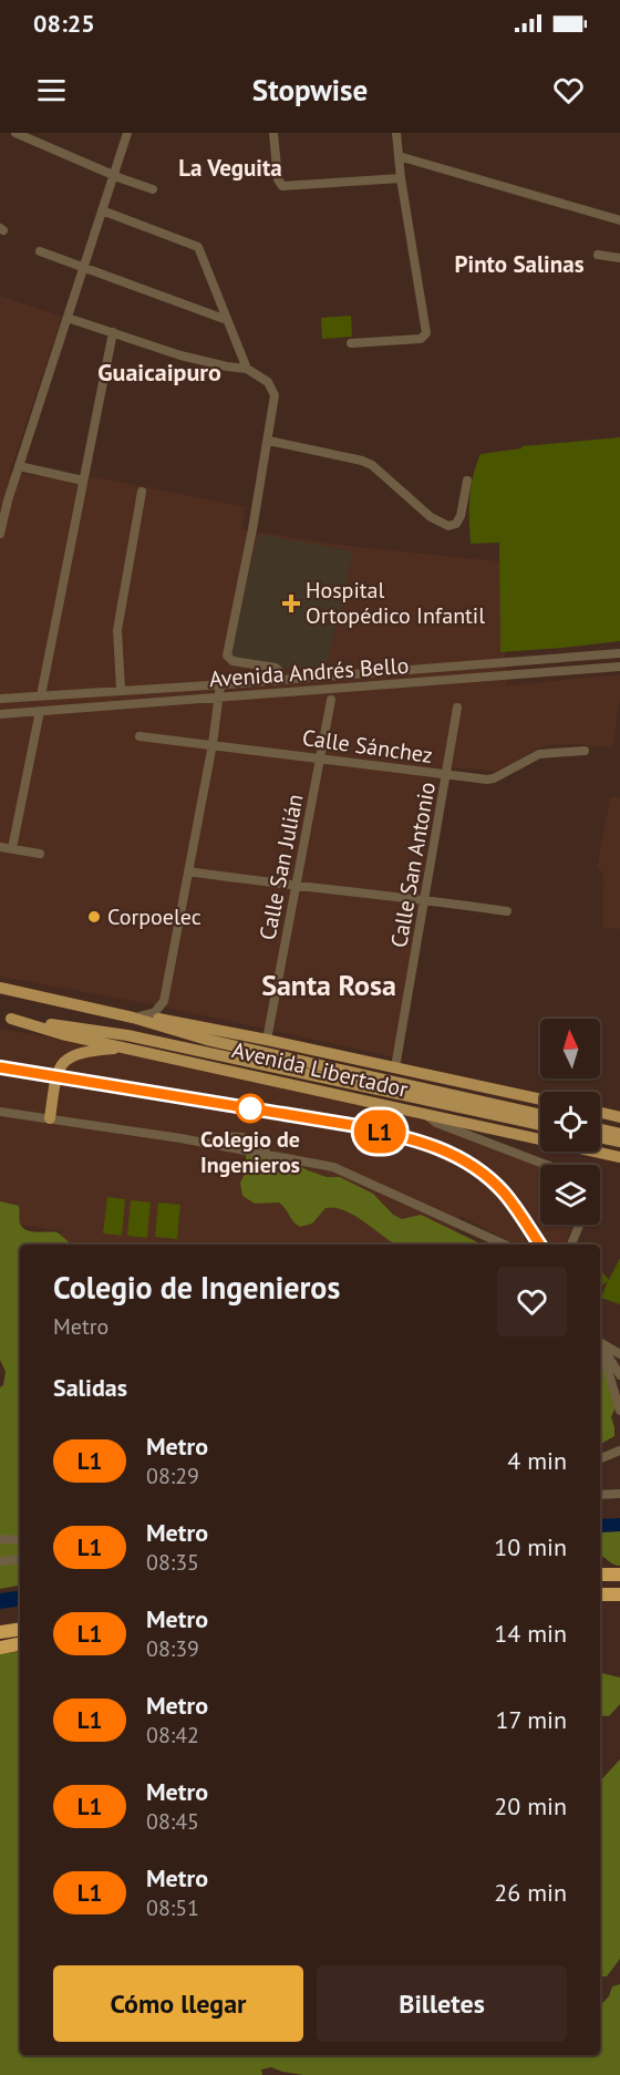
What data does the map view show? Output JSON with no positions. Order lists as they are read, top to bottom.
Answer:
{
  "streets": {
    "main road": ["Avenida Libertador"],
    "street": [
      "Avenida Andrés Bello",
      "Calle Sánchez",
      "Calle San Antonio",
      "Calle San Julián"
    ]
  },
  "crossings": [
    ["Calle Sánchez", "Calle San Antonio"],
    ["Calle Sánchez", "Calle San Julián"],
    ["Calle San Antonio", "Avenida Libertador"],
    ["Calle San Julián", "Avenida Libertador"]
  ],
  "districts": [
    "La Veguita",
    "Pinto Salinas",
    "Guaicaipuro",
    "Santa Rosa"
  ],
  "places": {
    "health": ["Hospital Ortopédico Infantil"],
    "other": ["Corpoelec", "Colegio de Ingenieros"]
  },
  "lines": ["metro line L1"],
  "north": "top",
  "page": {
    "status": "08:25",
    "header": "Stopwise",
    "on_map": "L1",
    "heading": [
      ["Colegio de Ingenieros", "Metro"],
      "Salidas"
    ],
    "list": [
      {
        "mark": "L1",
        "name": "Metro",
        "note": "08:29",
        "value": "4 min"
      },
      {
        "mark": "L1",
        "name": "Metro",
        "note": "08:35",
        "value": "10 min"
      },
      {
        "mark": "L1",
        "name": "Metro",
        "note": "08:39",
        "value": "14 min"
      },
      {
        "mark": "L1",
        "name": "Metro",
        "note": "08:42",
        "value": "17 min"
      },
      {
        "mark": "L1",
        "name": "Metro",
        "note": "08:45",
        "value": "20 min"
      },
      {
        "mark": "L1",
        "name": "Metro",
        "note": "08:51",
        "value": "26 min"
      }
    ],
    "buttons": ["Cómo llegar", "Billetes"]
  }
}
